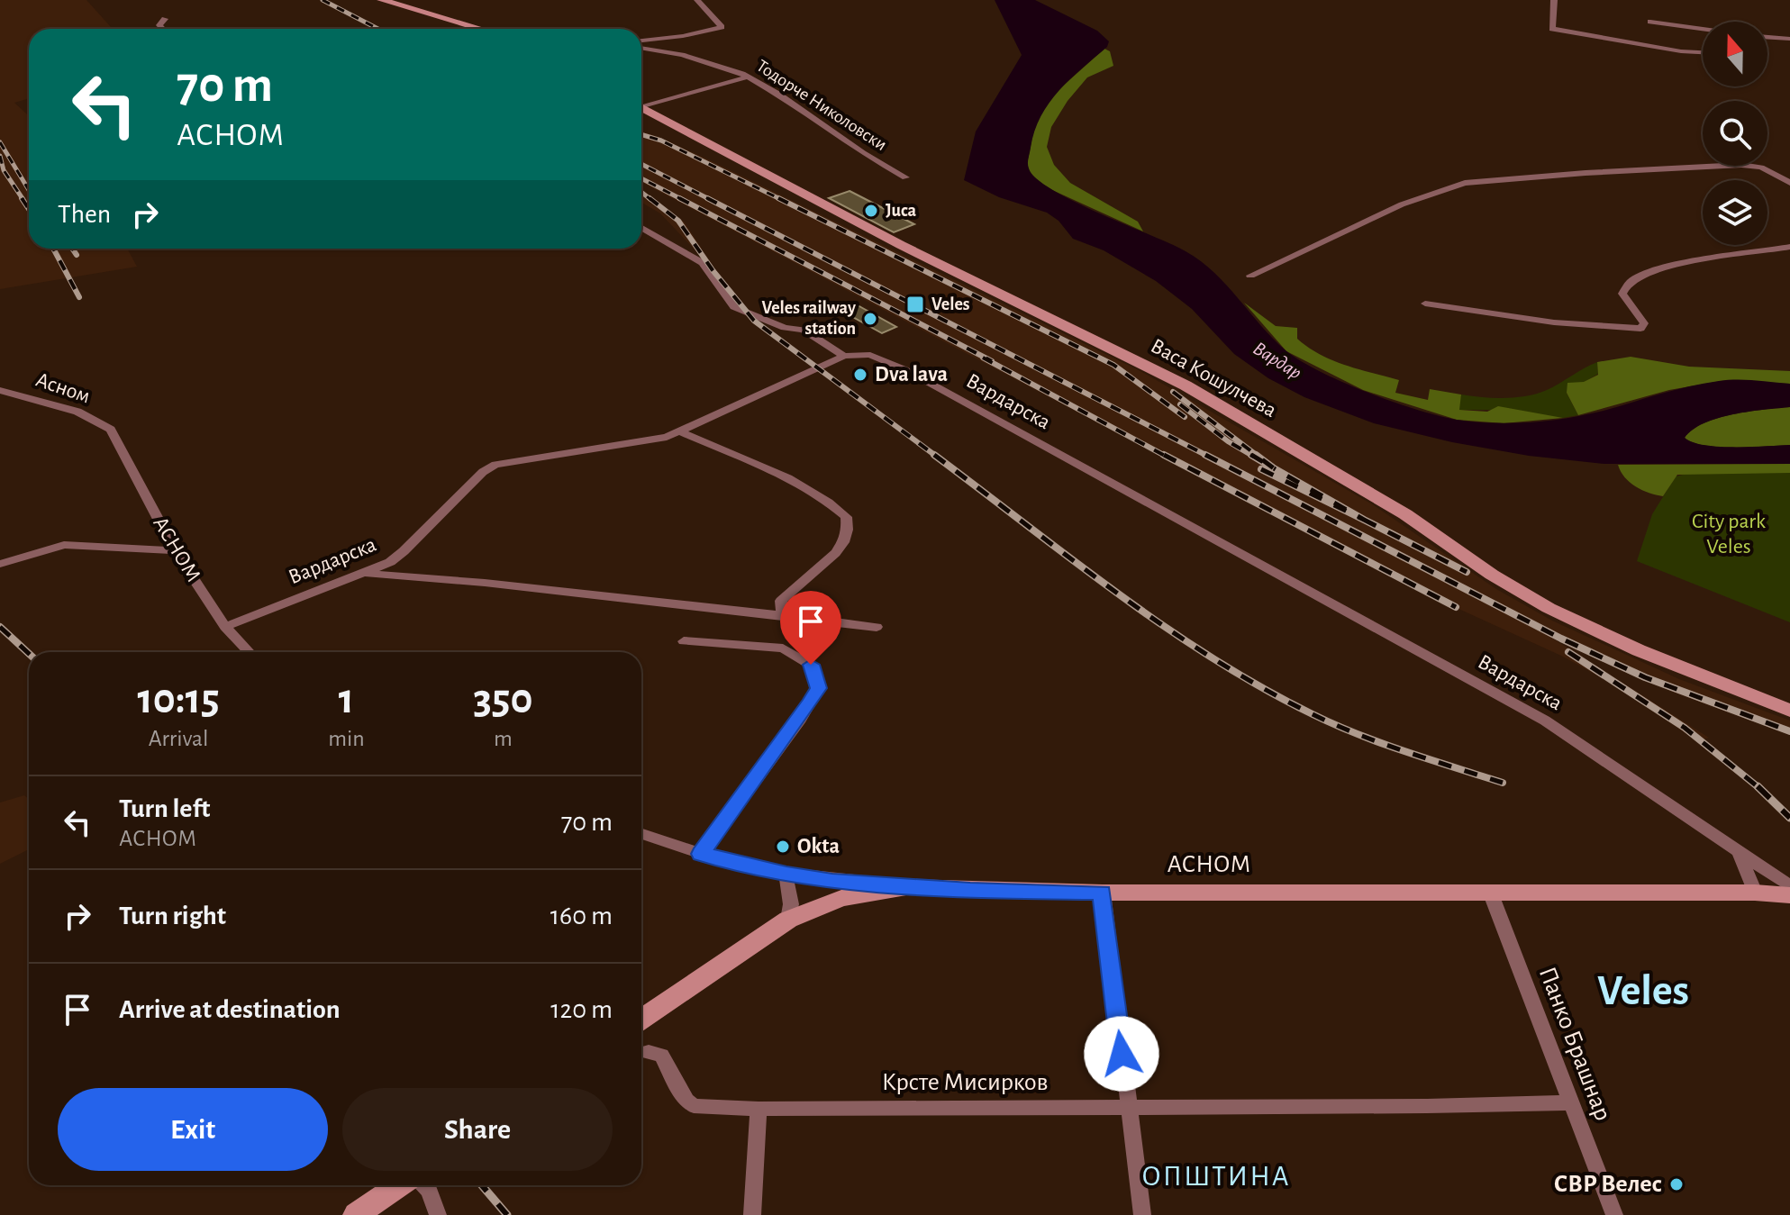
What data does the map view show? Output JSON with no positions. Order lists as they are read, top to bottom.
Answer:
{
  "streets": {
    "main road": ["Васа Кошулчева", "АСНОМ"],
    "street": [
      "Тодорче Николовски",
      "Асном",
      "Вардарска",
      "Панко Брашнар",
      "Крсте Мисирков"
    ]
  },
  "crossings": [
    ["Асном", "АСНОМ"],
    ["Вардарска", "АСНОМ"],
    ["АСНОМ", "Панко Брашнар"],
    ["Панко Брашнар", "Крсте Мисирков"]
  ],
  "districts": ["Veles", "ОПШТИНА"],
  "water": ["Вардар"],
  "parks": ["City park Veles"],
  "places": {
    "other": [
      "Juca",
      "Veles railway station",
      "Dva lava",
      "Okta",
      "СВР Велес"
    ],
    "transit": ["Veles"]
  },
  "north": "top",
  "page": {
    "turn": ["70 m", "АСНОМ"],
    "then": "Then",
    "eta": [
      "10:15",
      "Arrival",
      "1",
      "min",
      "350",
      "m"
    ],
    "list": [
      {
        "name": "Turn left",
        "note": "АСНОМ",
        "value": "70 m"
      },
      {
        "name": "Turn right",
        "value": "160 m"
      },
      {
        "name": "Arrive at destination",
        "value": "120 m"
      }
    ],
    "buttons": ["Exit", "Share"]
  }
}
